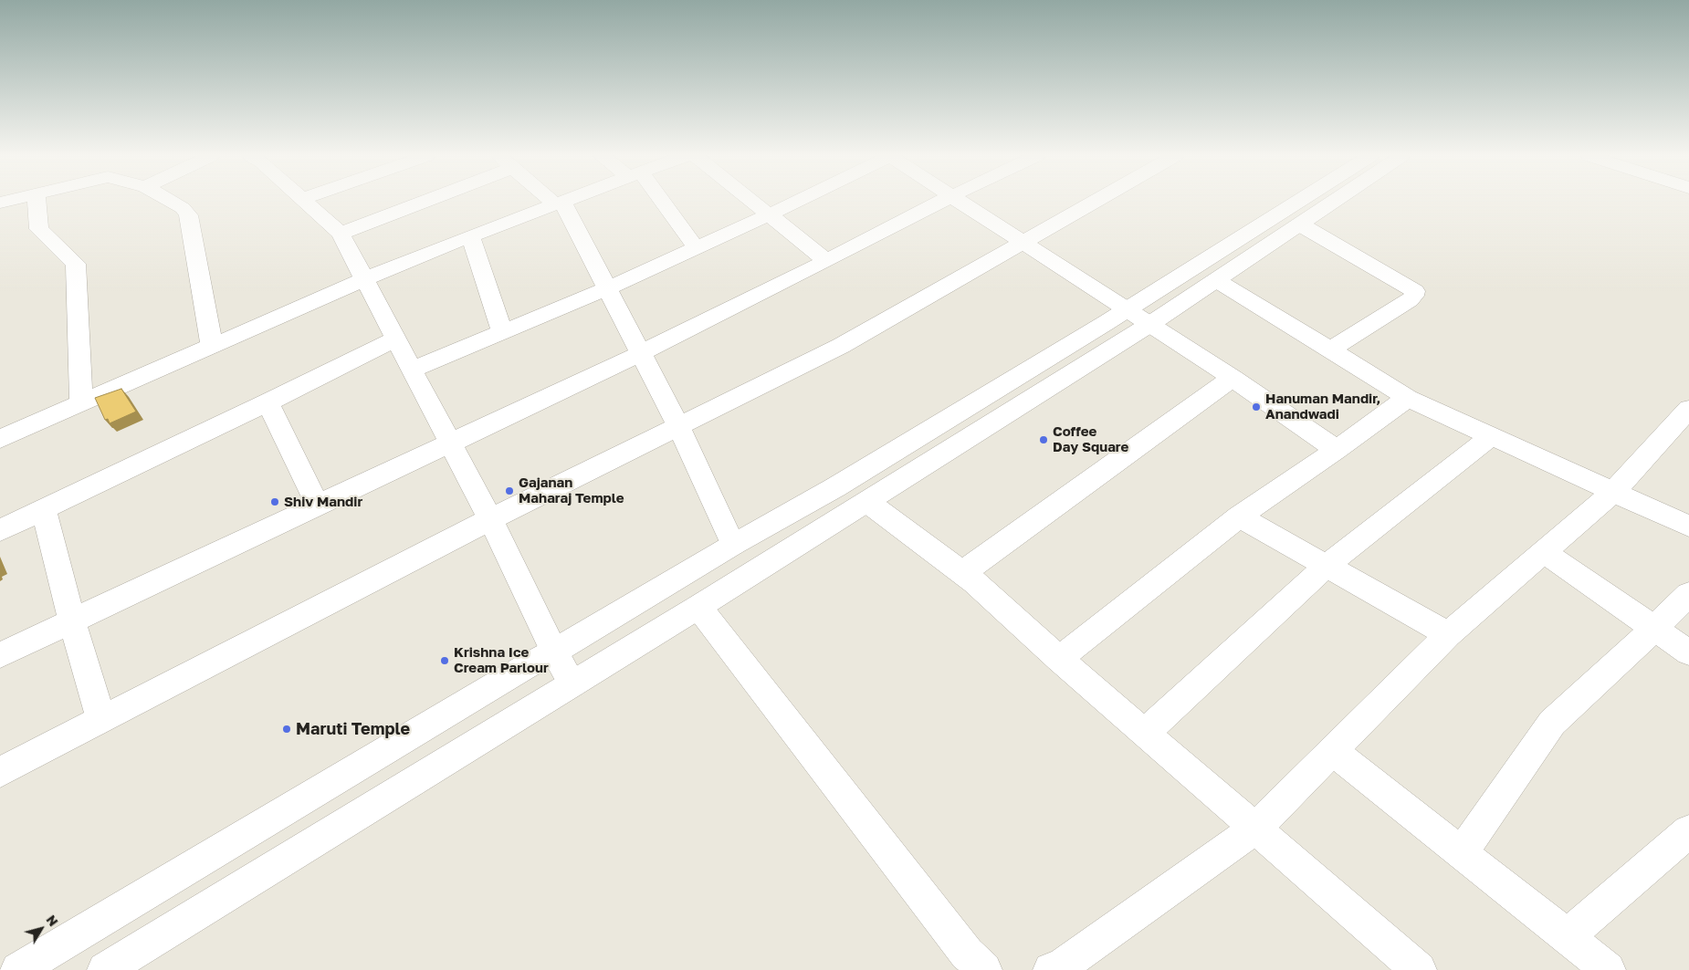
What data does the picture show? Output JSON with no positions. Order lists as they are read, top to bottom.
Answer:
{
  "places": [
    "Hanuman Mandir, Anandwadi",
    "Coffee Day Square",
    "Gajanan Maharaj Temple",
    "Shiv Mandir",
    "Krishna Ice Cream Parlour",
    "Maruti Temple"
  ],
  "north": "top right"
}
